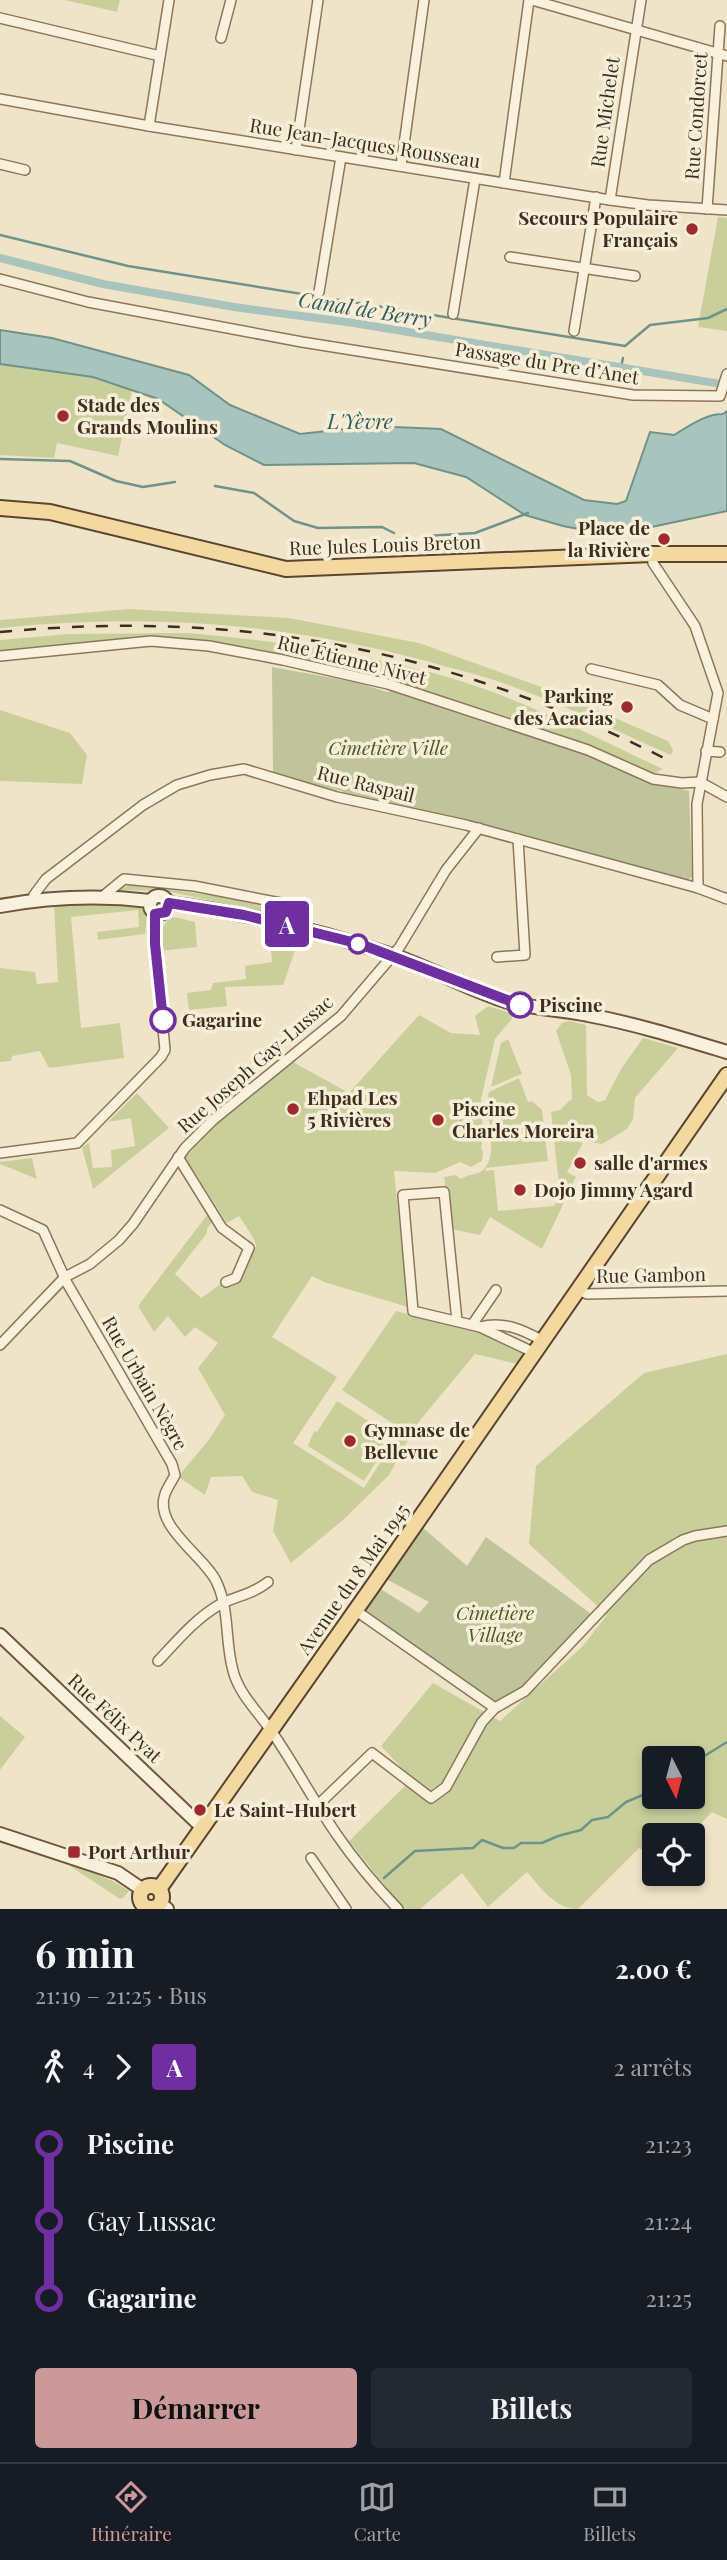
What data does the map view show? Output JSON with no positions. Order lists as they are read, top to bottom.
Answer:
{
  "streets": {
    "main road": ["Rue Jules Louis Breton", "Avenue du 8 Mai 1945"],
    "street": [
      "Rue Michelet",
      "Rue Condorcet",
      "Rue Jean-Jacques Rousseau",
      "Passage du Pre d’Anet",
      "Rue Étienne Nivet",
      "Rue Raspail",
      "Rue Joseph Gay-Lussac",
      "Rue Gambon",
      "Rue Urbain Nègre",
      "Rue Félix Pyat"
    ]
  },
  "crossings": [
    ["Rue Michelet", "Rue Jean-Jacques Rousseau"],
    ["Rue Condorcet", "Rue Jean-Jacques Rousseau"],
    ["Rue Raspail", "Rue Joseph Gay-Lussac"],
    ["Rue Joseph Gay-Lussac", "Rue Urbain Nègre"],
    ["Rue Gambon", "Avenue du 8 Mai 1945"],
    ["Rue Urbain Nègre", "Avenue du 8 Mai 1945"],
    ["Avenue du 8 Mai 1945", "Rue Félix Pyat"]
  ],
  "water": ["Canal de Berry", "L'Yèvre"],
  "parks": ["Cimetière Ville", "Cimetière Village"],
  "places": {
    "other": [
      "Secours Populaire Français",
      "Stade des Grands Moulins",
      "Place de la Rivière",
      "Parking des Acacias",
      "Piscine",
      "Gagarine",
      "Ehpad Les 5 Rivières",
      "Piscine Charles Moreira",
      "salle d'armes",
      "Dojo Jimmy Agard",
      "Gymnase de Bellevue",
      "Le Saint-Hubert"
    ],
    "transit": ["Port Arthur"]
  },
  "lines": ["bus line A"],
  "north": "bottom",
  "page": {
    "on_map": "A",
    "heading": ["6 min", "21:19 – 21:25 · Bus", "2.00 €"],
    "legs": ["4", "A", "2 arrêts"],
    "list": [
      {
        "name": "Piscine",
        "value": "21:23"
      },
      {
        "name": "Gay Lussac",
        "value": "21:24"
      },
      {
        "name": "Gagarine",
        "value": "21:25"
      }
    ],
    "buttons": ["Démarrer", "Billets"],
    "tabs": ["Itinéraire", "Carte", "Billets"]
  }
}
